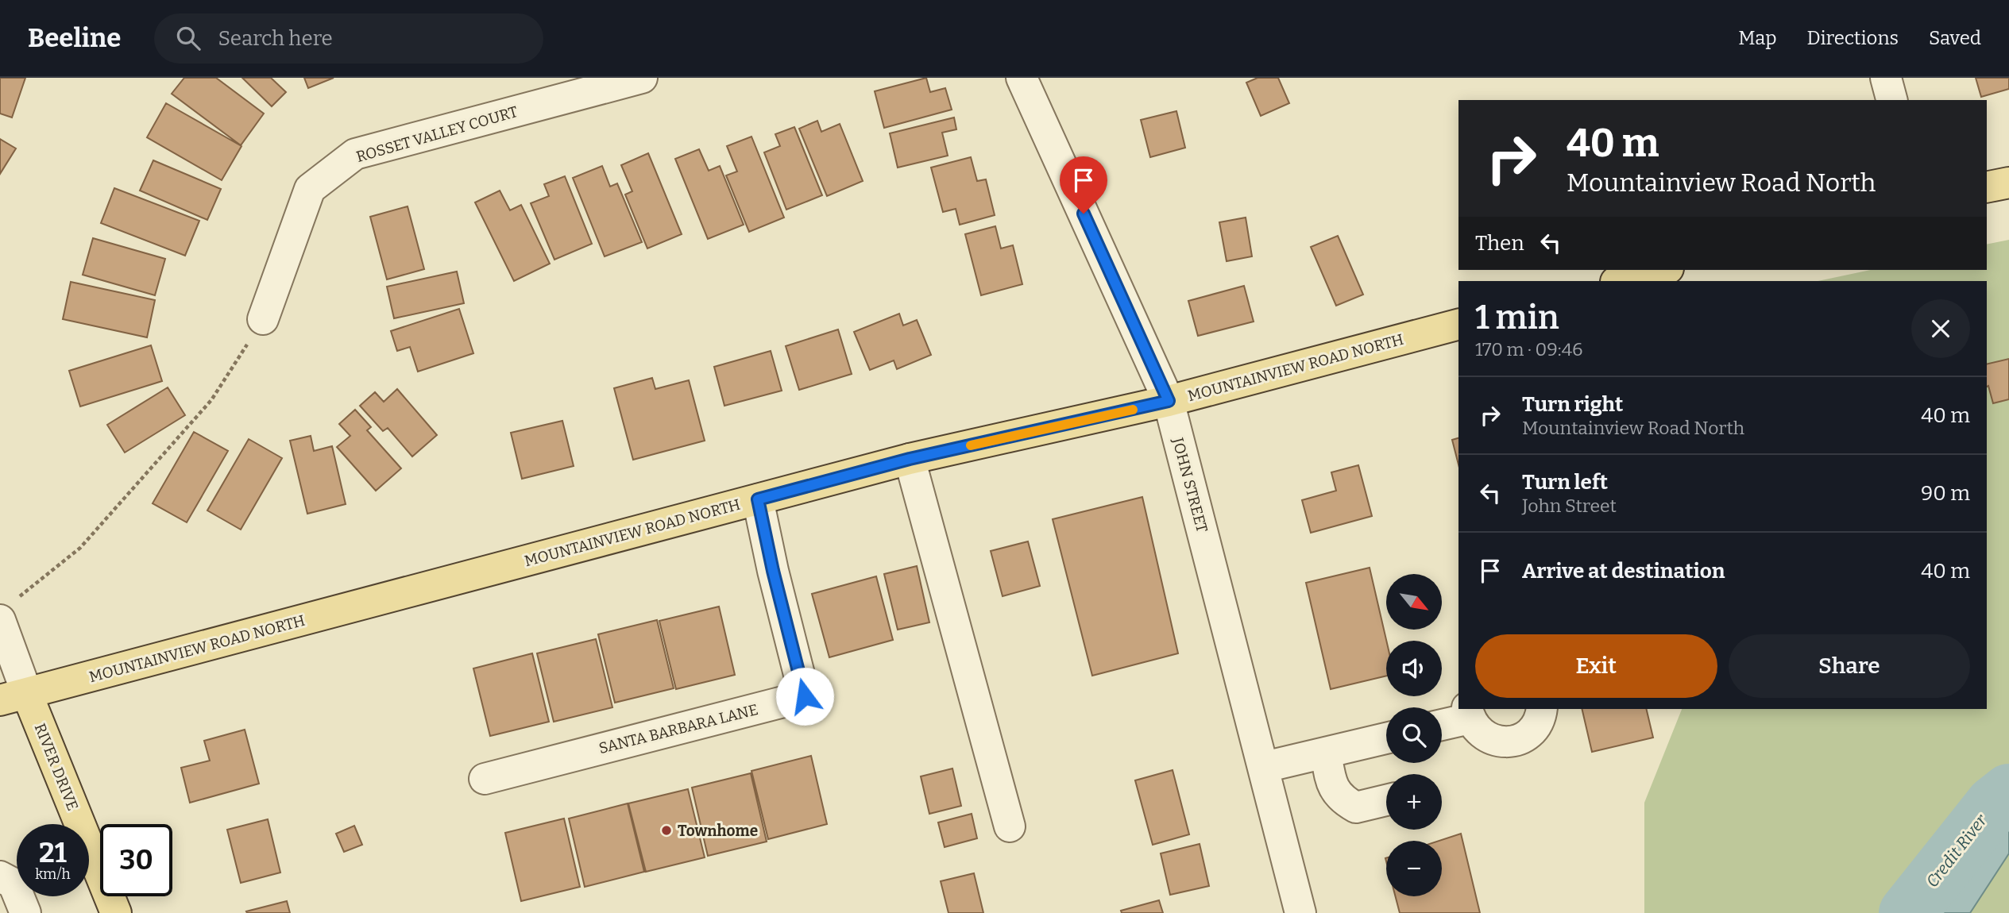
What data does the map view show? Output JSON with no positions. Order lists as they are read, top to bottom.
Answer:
{
  "streets": {
    "main road": ["MOUNTAINVIEW ROAD NORTH", "RIVER DRIVE"],
    "street": ["ROSSET VALLEY COURT", "JOHN STREET", "SANTA BARBARA LANE"]
  },
  "crossings": [
    ["MOUNTAINVIEW ROAD NORTH", "JOHN STREET"],
    ["MOUNTAINVIEW ROAD NORTH", "SANTA BARBARA LANE"],
    ["MOUNTAINVIEW ROAD NORTH", "RIVER DRIVE"]
  ],
  "water": ["Credit River"],
  "places": ["Townhome"],
  "north": "bottom right",
  "page": {
    "header": "Beeline",
    "search": "Search here",
    "nav": ["Map", "Directions", "Saved"],
    "turn": ["40 m", "Mountainview Road North"],
    "then": "Then",
    "heading": ["1 min", "170 m · 09:46"],
    "list": [
      {
        "name": "Turn right",
        "note": "Mountainview Road North",
        "value": "40 m"
      },
      {
        "name": "Turn left",
        "note": "John Street",
        "value": "90 m"
      },
      {
        "name": "Arrive at destination",
        "value": "40 m"
      }
    ],
    "map_buttons": ["+", "−"],
    "buttons": ["Exit", "Share"],
    "speed": "21 km/h",
    "limit": "30"
  }
}
